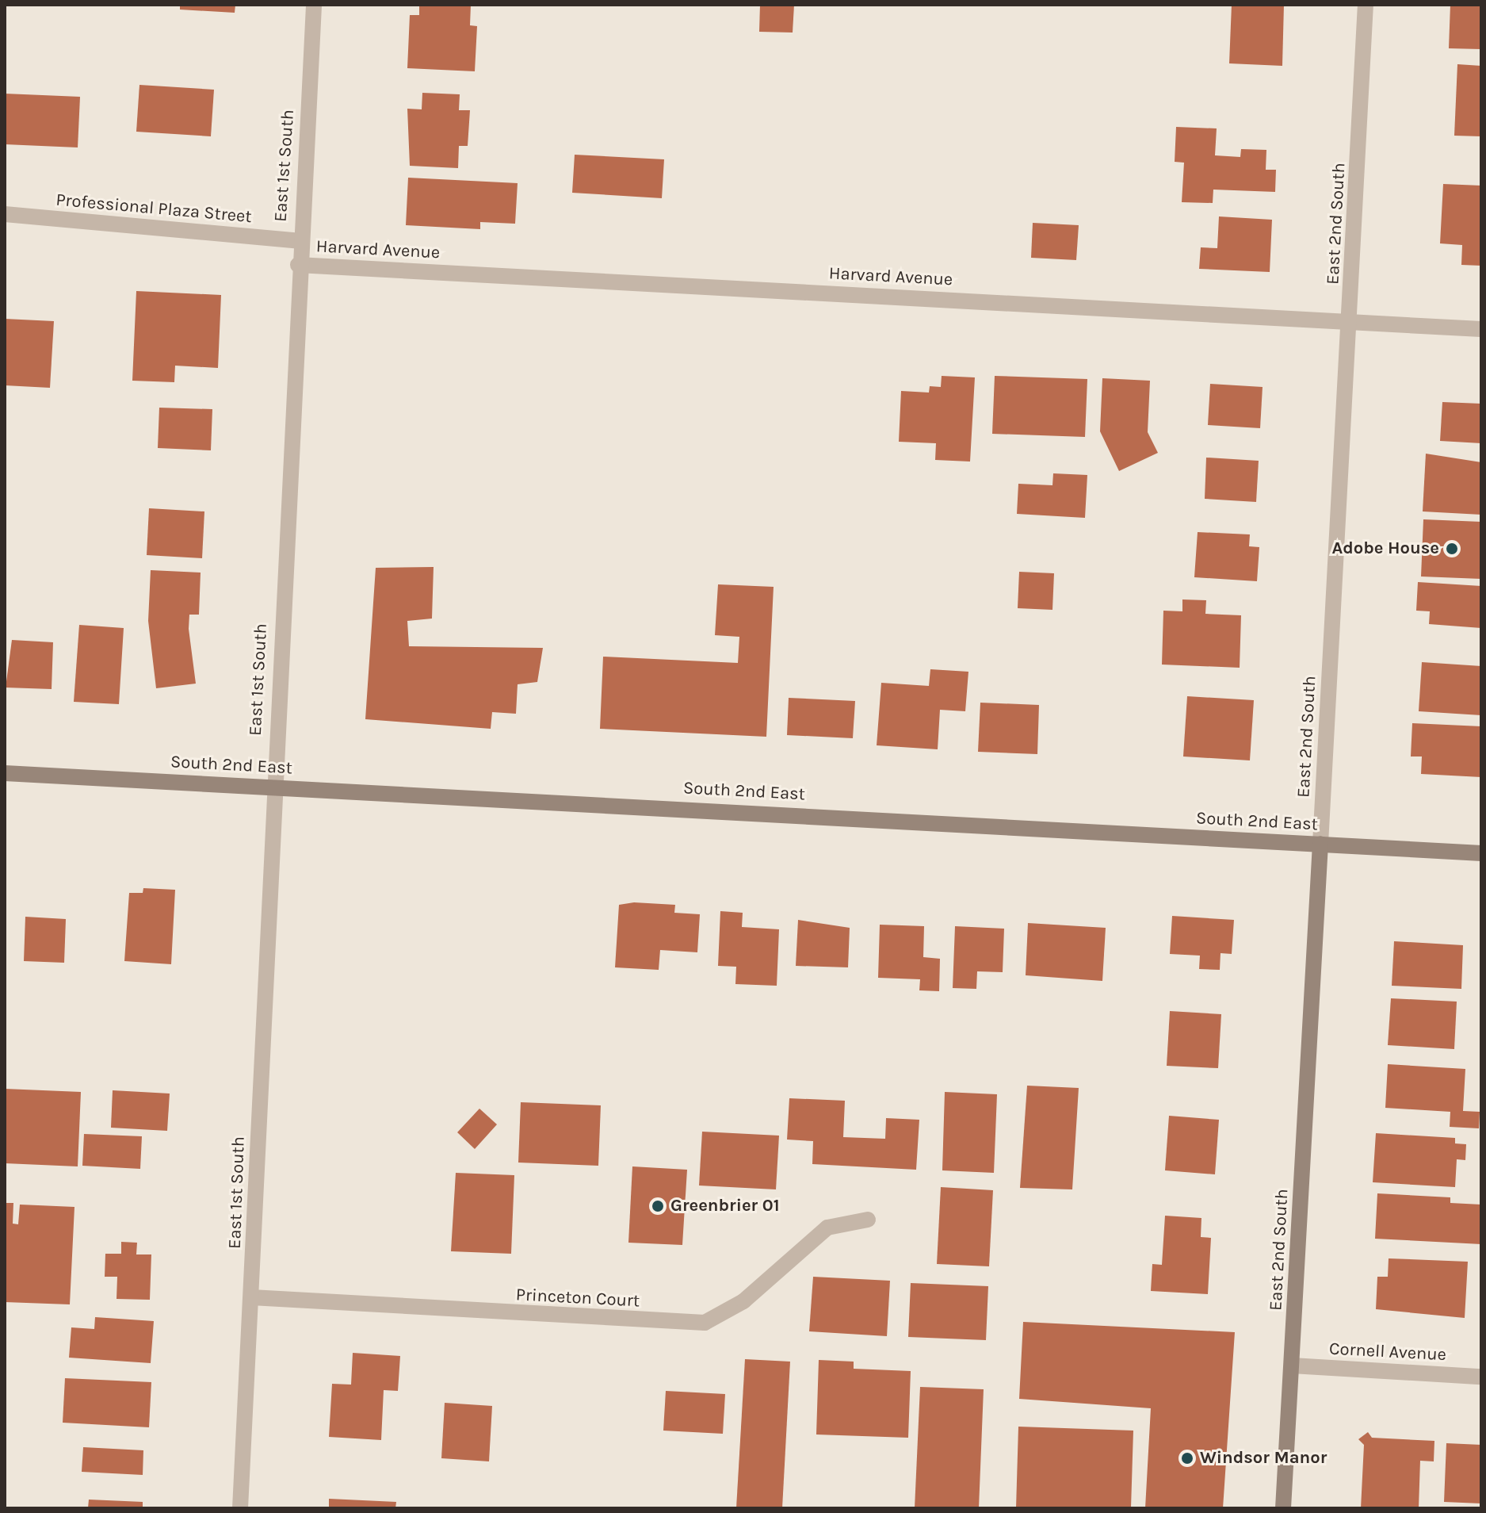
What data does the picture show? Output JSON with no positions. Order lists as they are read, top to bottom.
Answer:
{
  "streets": {
    "main road": ["East 2nd South", "South 2nd East"],
    "street": [
      "East 1st South",
      "Professional Plaza Street",
      "Harvard Avenue",
      "Princeton Court",
      "Cornell Avenue"
    ]
  },
  "crossings": [
    ["East 1st South", "Professional Plaza Street"],
    ["East 1st South", "Harvard Avenue"],
    ["East 1st South", "South 2nd East"],
    ["East 1st South", "Princeton Court"],
    ["East 2nd South", "Harvard Avenue"],
    ["East 2nd South", "South 2nd East"],
    ["East 2nd South", "Cornell Avenue"]
  ],
  "places": ["Adobe House", "Greenbrier 01", "Windsor Manor"]
}
